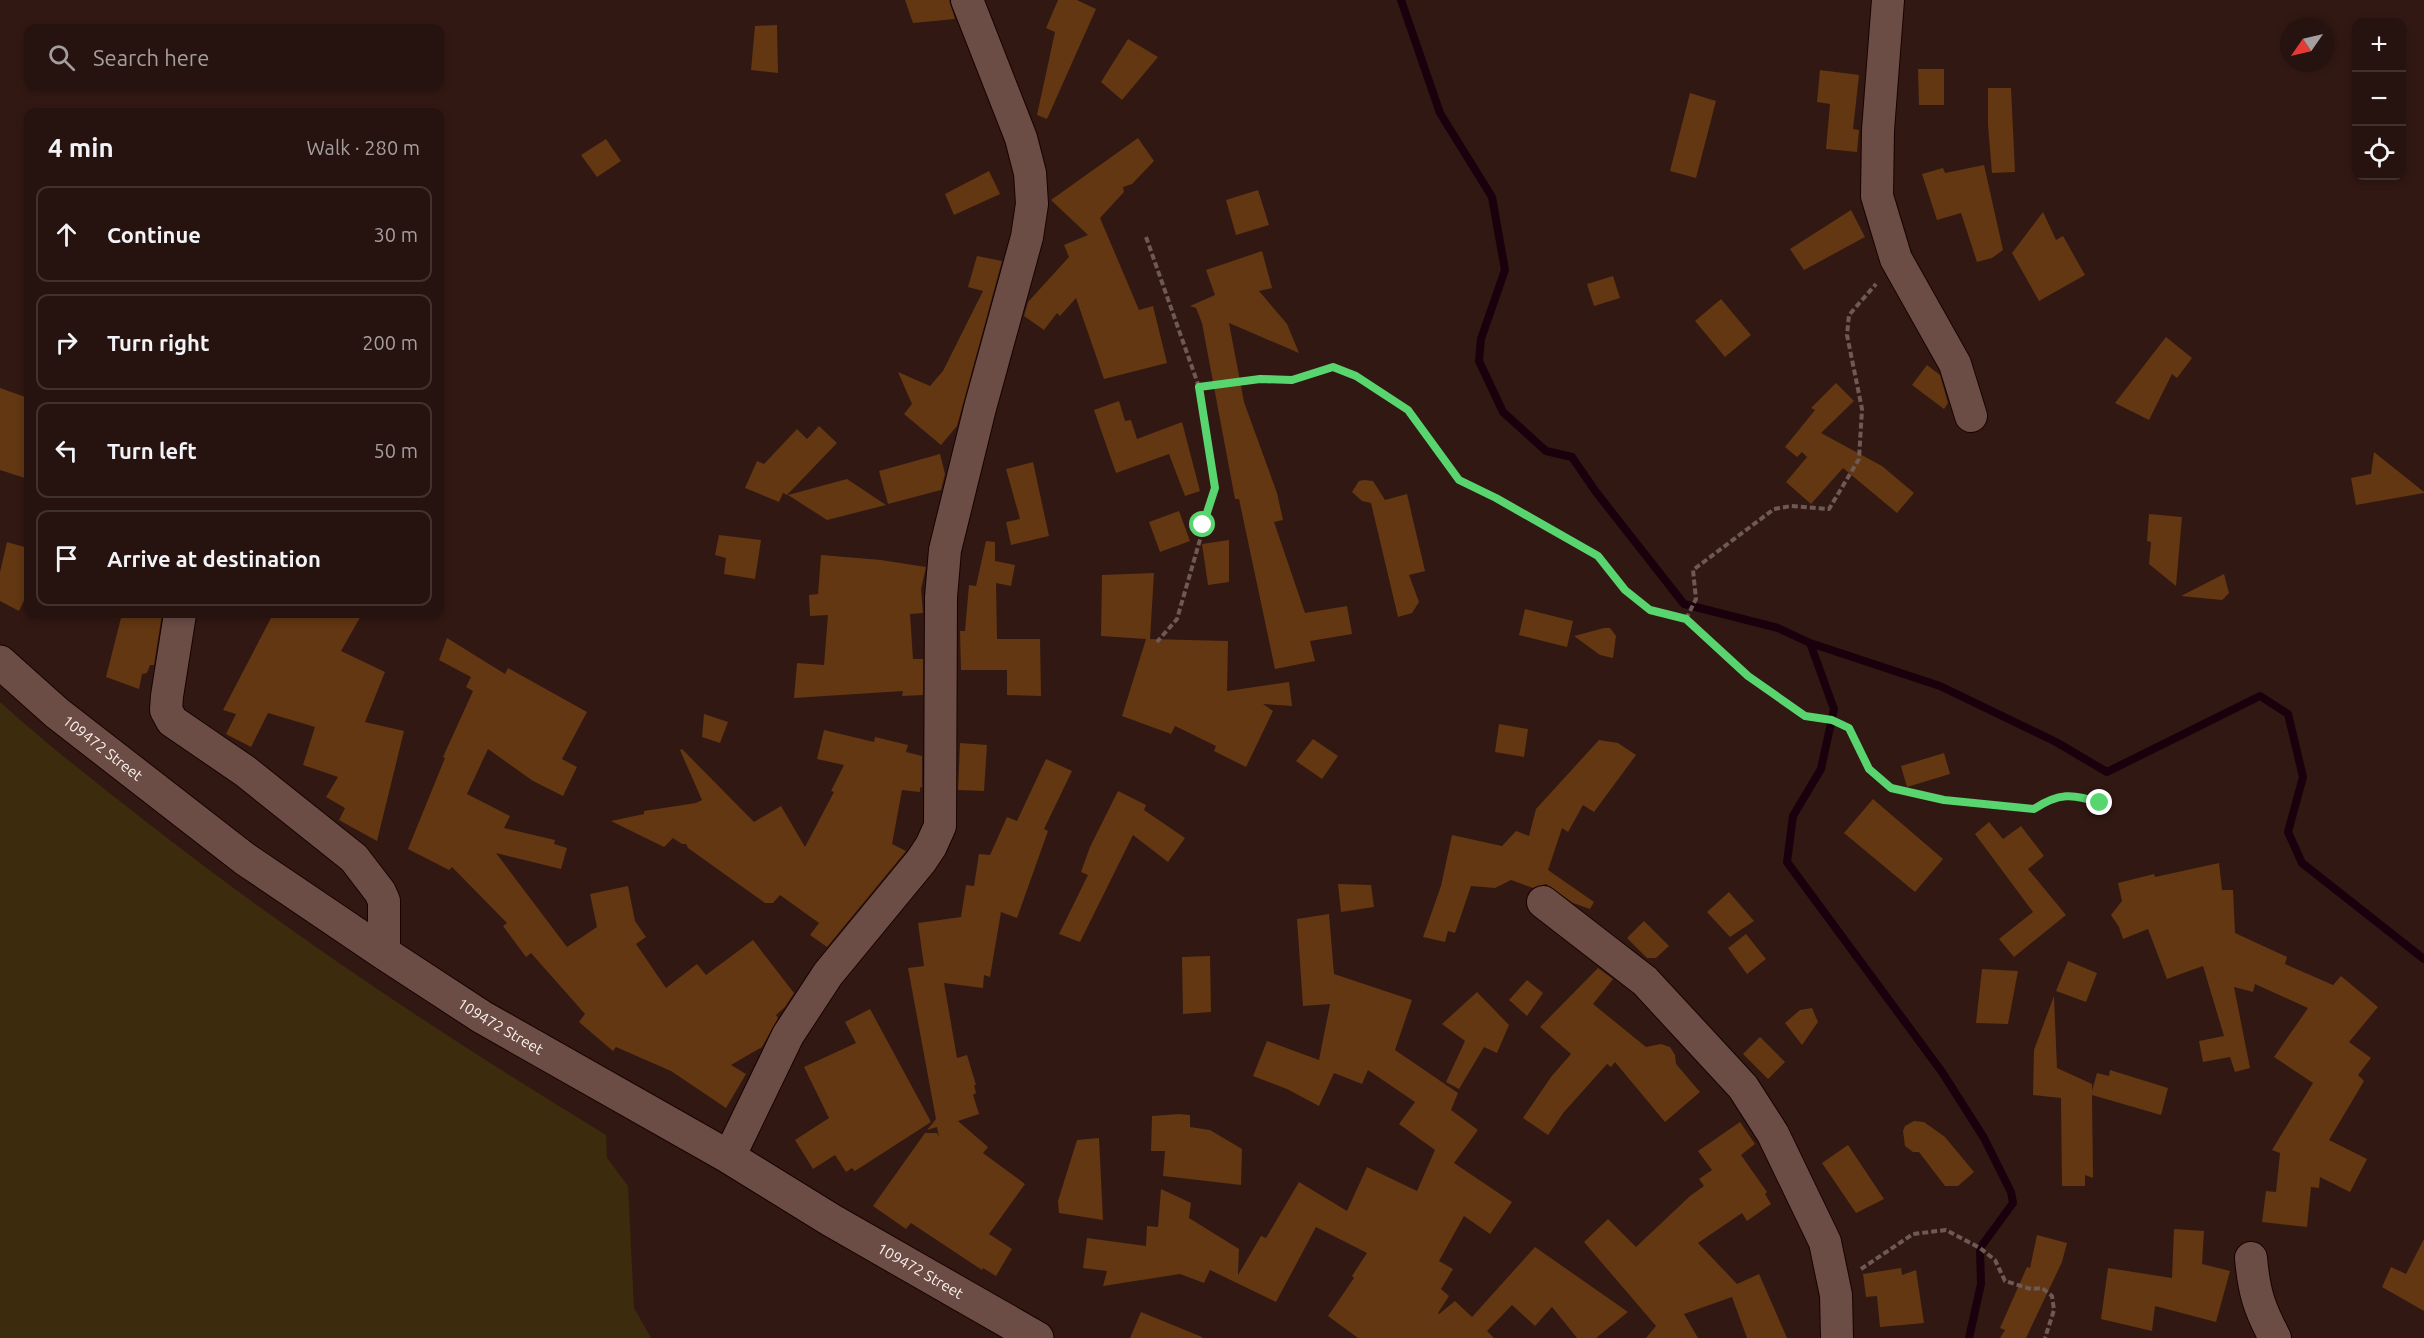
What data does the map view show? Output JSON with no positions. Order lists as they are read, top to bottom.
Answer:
{
  "streets": {
    "street": ["109472 Street"]
  },
  "north": "bottom left",
  "page": {
    "map_buttons": ["+", "−"],
    "search": "Search here",
    "heading": ["4 min", "Walk · 280 m"],
    "list": [
      ["Continue", "30 m"],
      ["Turn right", "200 m"],
      ["Turn left", "50 m"],
      "Arrive at destination"
    ]
  }
}
